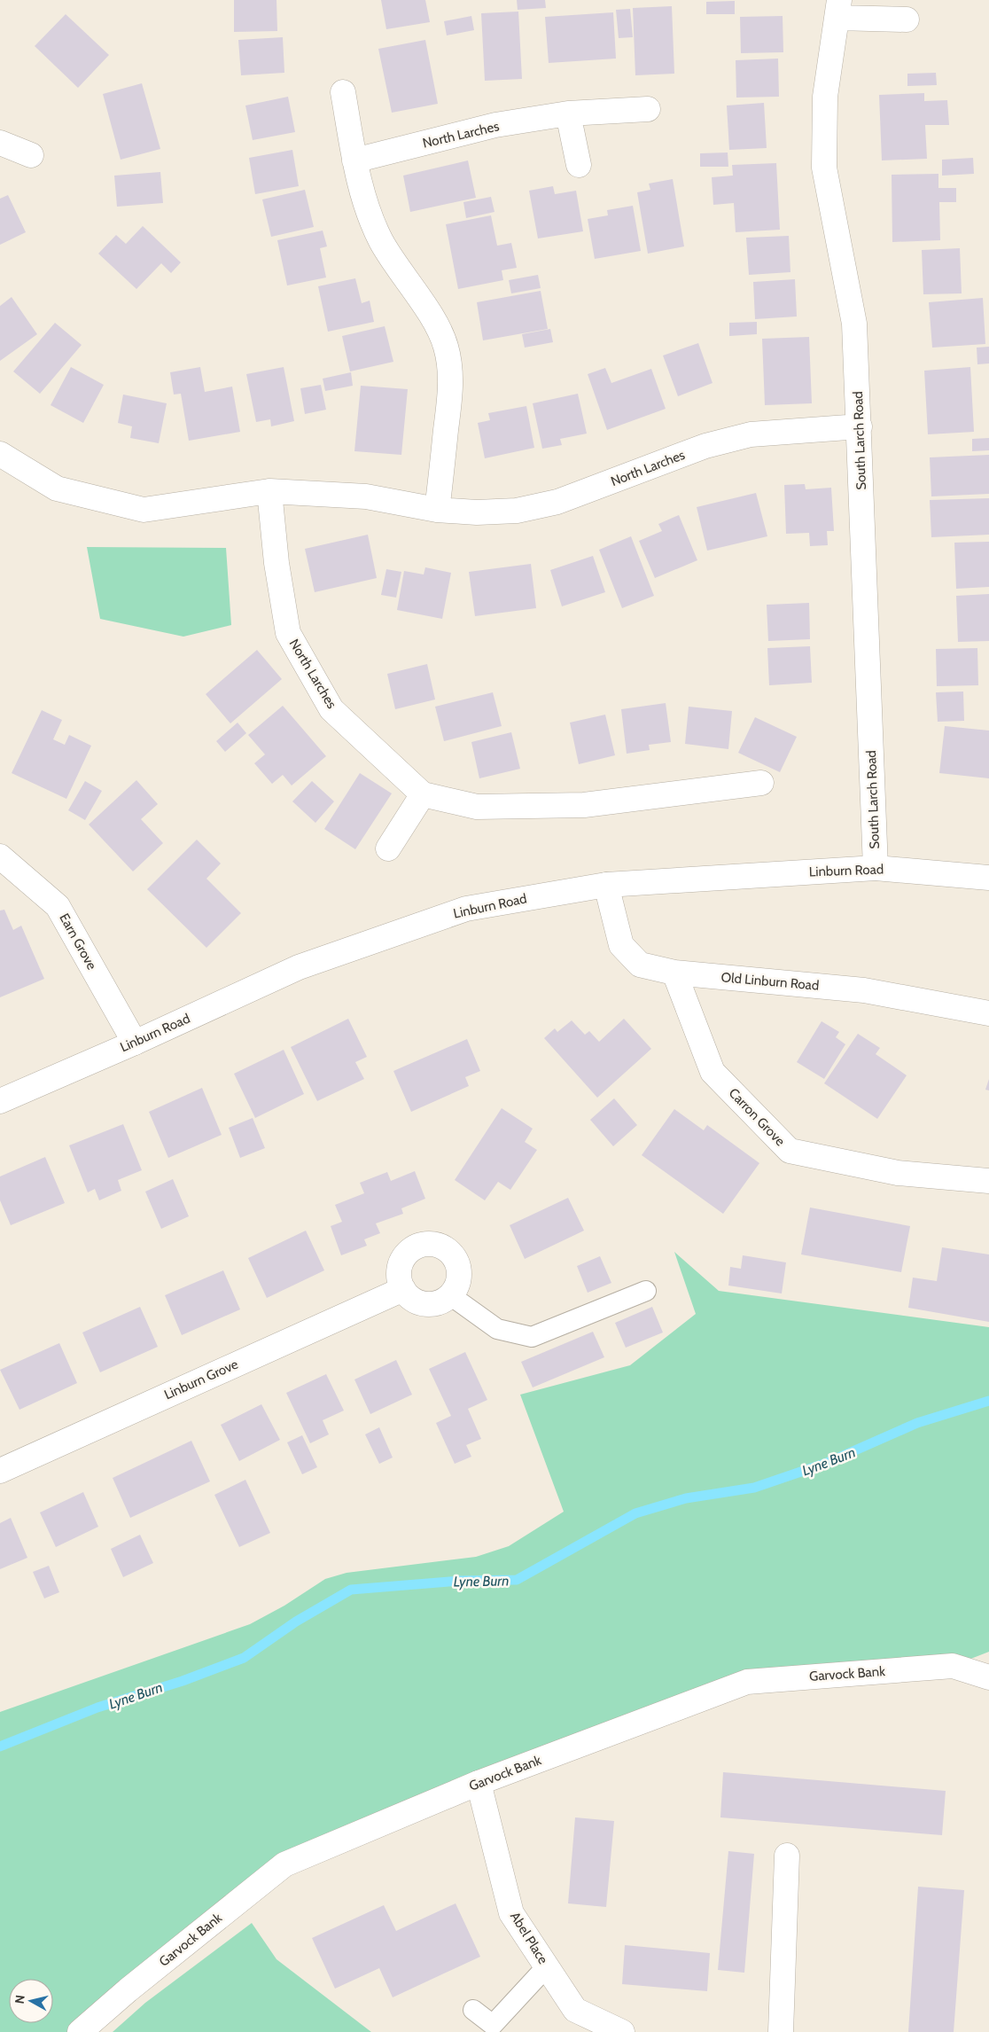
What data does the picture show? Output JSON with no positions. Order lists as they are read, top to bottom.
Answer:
{
  "streets": {
    "street": [
      "North Larches",
      "South Larch Road",
      "Linburn Road",
      "Earn Grove",
      "Old Linburn Road",
      "Carron Grove",
      "Linburn Grove",
      "Garvock Bank",
      "Abel Place"
    ]
  },
  "crossings": [
    ["North Larches", "South Larch Road"],
    ["South Larch Road", "Linburn Road"],
    ["Linburn Road", "Earn Grove"],
    ["Linburn Road", "Old Linburn Road"],
    ["Old Linburn Road", "Carron Grove"],
    ["Garvock Bank", "Abel Place"]
  ],
  "water": ["Lyne Burn"],
  "north": "left"
}
